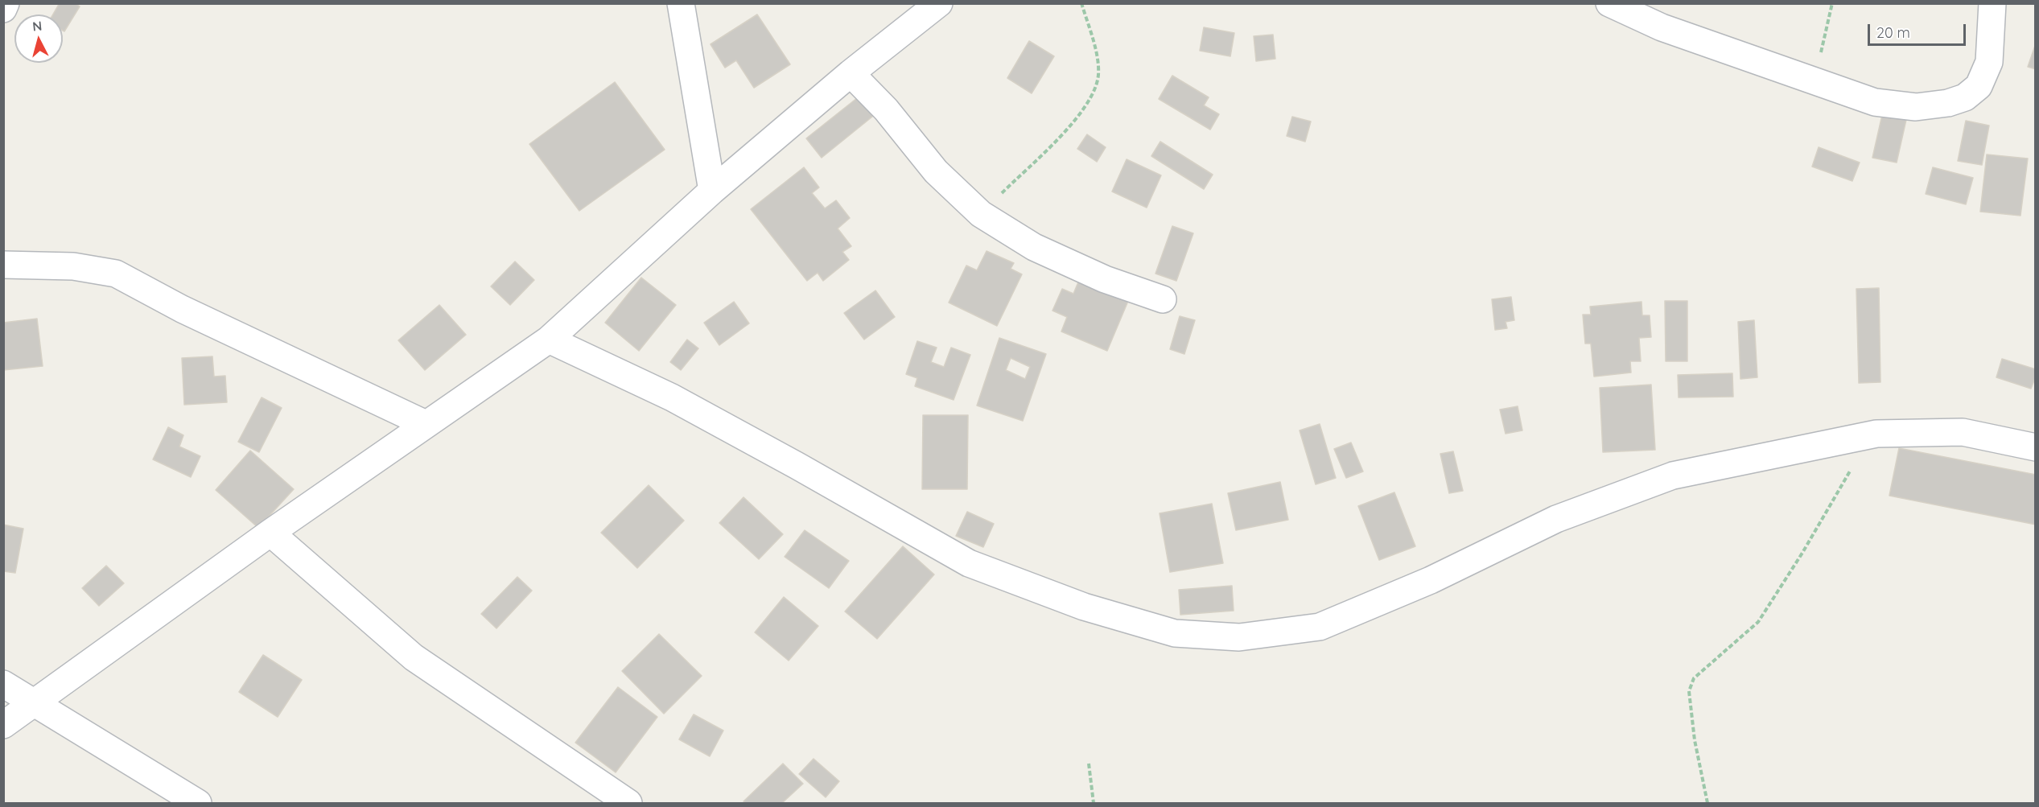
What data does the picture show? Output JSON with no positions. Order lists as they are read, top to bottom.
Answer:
{
  "scale_bar": "20 m",
  "north": "top"
}
